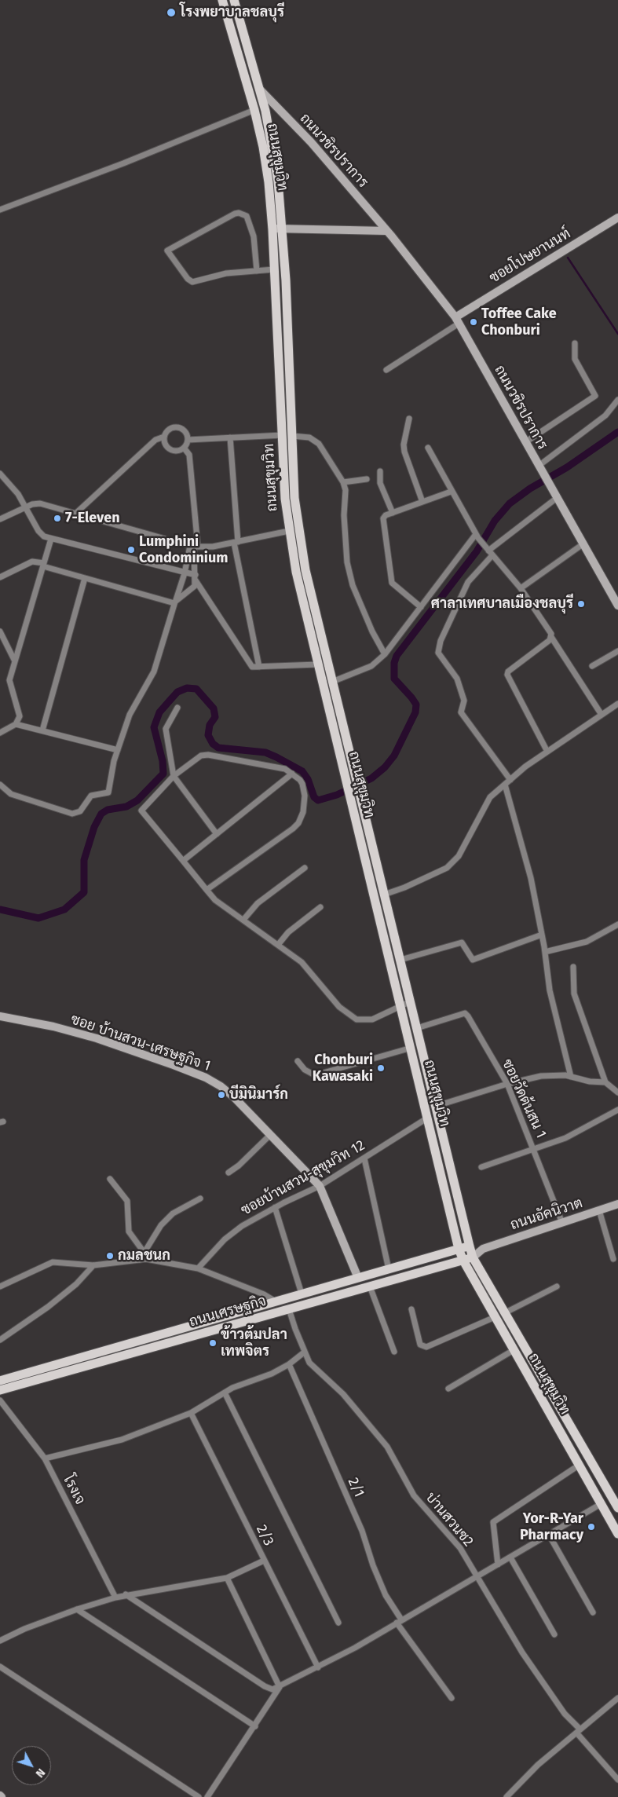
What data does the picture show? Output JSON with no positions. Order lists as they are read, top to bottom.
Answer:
{
  "streets": {
    "main road": ["ถนนสุขุมวิท", "ถนนเศรษฐกิจ"],
    "street": [
      "ถนนวชิรปราการ",
      "ซอยโปษยานนท์",
      "ซอย บ้านสวน-เศรษฐกิจ 1",
      "ซอยวัดต้นสน 1",
      "ซอยบ้านสวน-สุขุมวิท 12",
      "ถนนอัคนิวาต",
      "2/1",
      "โรงเจ",
      "บ่านสวนซ2",
      "2/3"
    ]
  },
  "crossings": [
    ["ถนนวชิรปราการ", "ถนนสุขุมวิท"],
    ["ถนนวชิรปราการ", "ซอยโปษยานนท์"],
    ["ถนนสุขุมวิท", "ซอยวัดต้นสน 1"],
    ["ถนนสุขุมวิท", "ซอยบ้านสวน-สุขุมวิท 12"],
    ["ถนนสุขุมวิท", "ถนนอัคนิวาต"],
    ["ถนนสุขุมวิท", "ถนนเศรษฐกิจ"],
    ["ซอย บ้านสวน-เศรษฐกิจ 1", "ซอยบ้านสวน-สุขุมวิท 12"],
    ["ซอย บ้านสวน-เศรษฐกิจ 1", "ถนนเศรษฐกิจ"],
    ["ซอยวัดต้นสน 1", "ถนนอัคนิวาต"],
    ["ถนนอัคนิวาต", "ถนนเศรษฐกิจ"],
    ["ถนนเศรษฐกิจ", "บ่านสวนซ2"]
  ],
  "places": [
    "โรงพยาบาลชลบุรี",
    "Toffee Cake Chonburi",
    "7-Eleven",
    "Lumphini Condominium",
    "ศาลาเทศบาลเมืองชลบุรี",
    "Chonburi Kawasaki",
    "บีมินิมาร์ก",
    "กมลชนก",
    "ข้าวต้มปลา เทพจิตร",
    "Yor-R-Yar Pharmacy"
  ],
  "north": "bottom right"
}
